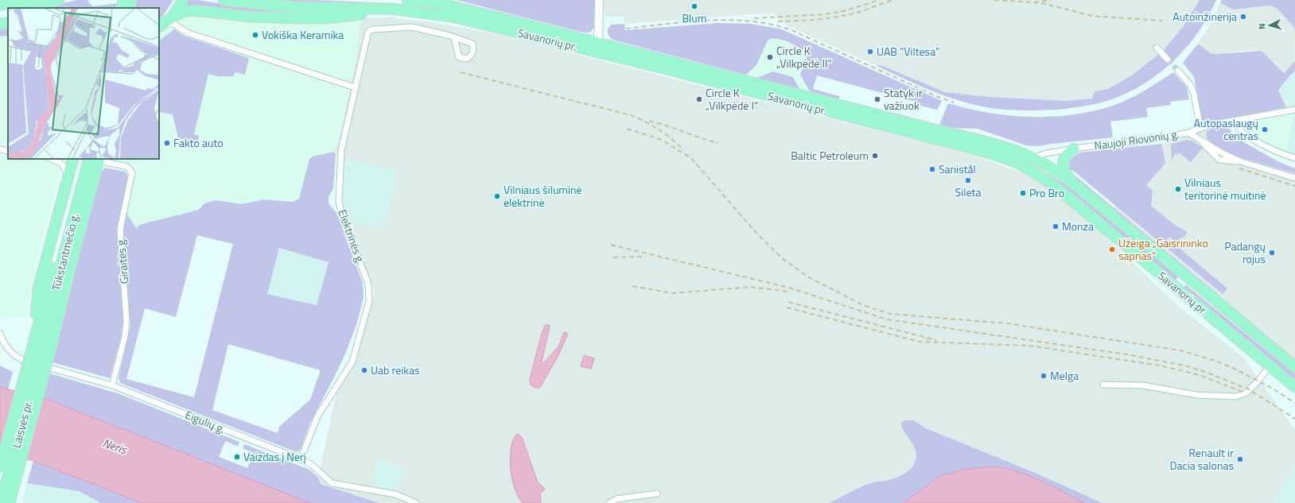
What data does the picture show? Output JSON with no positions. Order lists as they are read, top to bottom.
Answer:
{
  "streets": {
    "highway": ["Savanorių pr.", "Tūkstantmečio g.", "Laisvės pr."],
    "street": [
      "Naujoji Riovonių g.",
      "Elektrinės g.",
      "Giraitės g.",
      "Eigulių g."
    ]
  },
  "crossings": [
    ["Savanorių pr.", "Naujoji Riovonių g."],
    ["Elektrinės g.", "Eigulių g."],
    ["Tūkstantmečio g.", "Giraitės g."],
    ["Tūkstantmečio g.", "Laisvės pr."],
    ["Giraitės g.", "Eigulių g."]
  ],
  "water": ["Neris"],
  "places": [
    "Blum",
    "Autoinžinerija",
    "Vokiška Keramika",
    "UAB \"Viltesa\"",
    "Circle K „Vilkpėdė II“",
    "Circle K „Vilkpėdė I“",
    "Statyk ir važiuok",
    "Autopaslaugų centras",
    "Fakto auto",
    "Baltic Petroleum",
    "Sanistål",
    "Sileta",
    "Vilniaus teritorinė muitinė",
    "Pro Bro",
    "Vilniaus šiluminė elektrinė",
    "Monza",
    "Užeiga „Gaisrininko sapnas“",
    "Padangų rojus",
    "Uab reikas",
    "Melga",
    "Vaizdas į Nerį",
    "Renault ir Dacia salonas"
  ],
  "north": "left"
}
